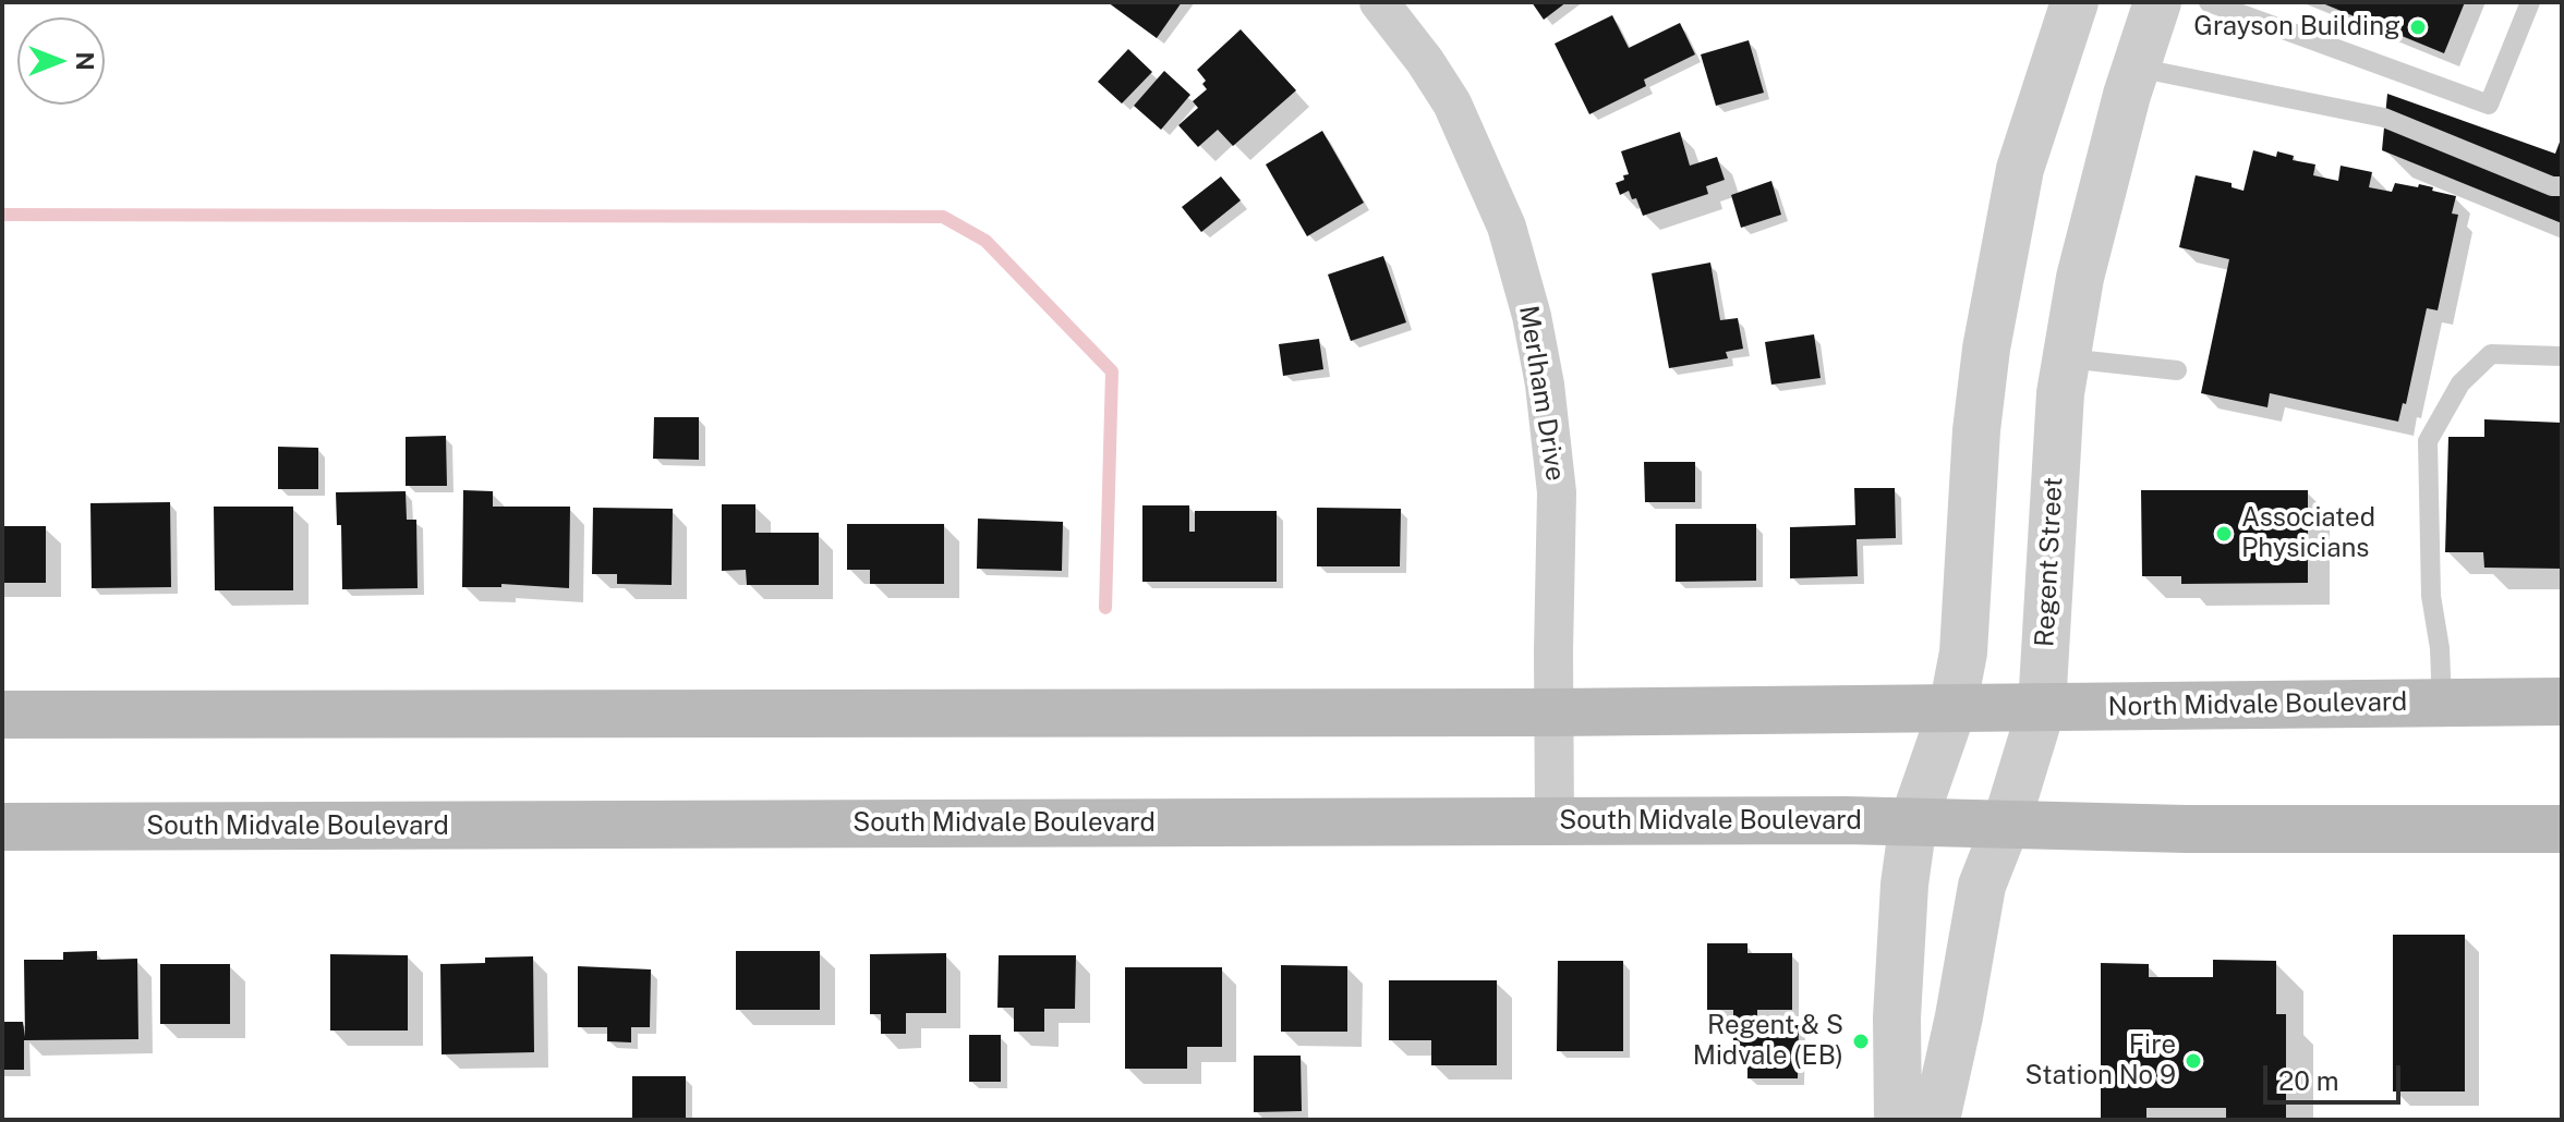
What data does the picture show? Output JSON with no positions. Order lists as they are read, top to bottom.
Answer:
{
  "streets": {
    "main road": ["North Midvale Boulevard", "South Midvale Boulevard"],
    "street": ["Merlham Drive", "Regent Street"]
  },
  "crossings": [
    ["Merlham Drive", "South Midvale Boulevard"],
    ["Regent Street", "North Midvale Boulevard"],
    ["Regent Street", "South Midvale Boulevard"]
  ],
  "places": [
    "Grayson Building",
    "Associated Physicians",
    "Regent & S Midvale (EB)",
    "Fire Station No 9"
  ],
  "scale_bar": "20 m",
  "north": "right"
}
